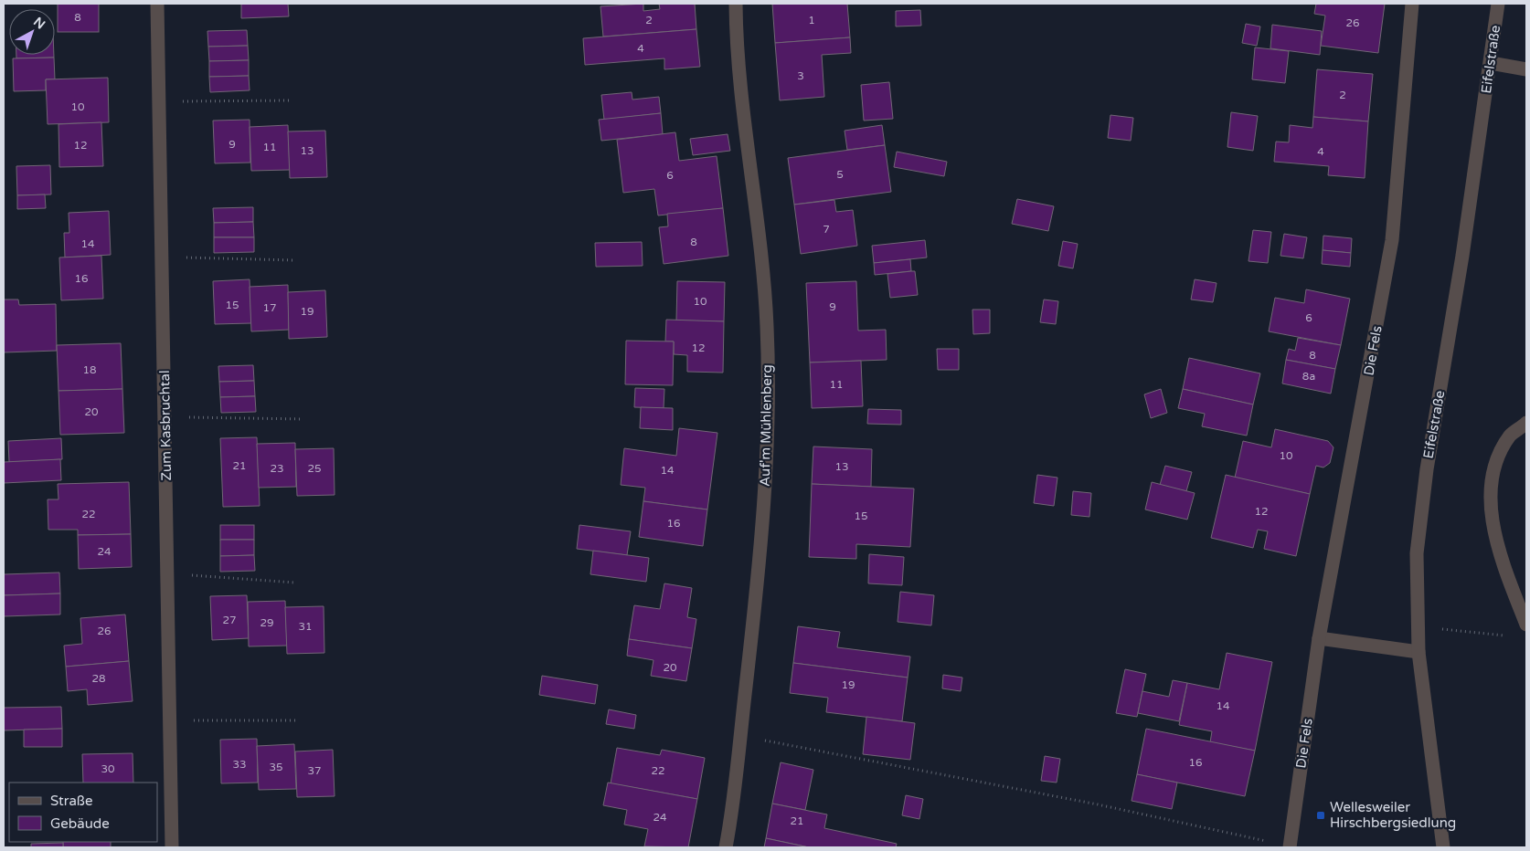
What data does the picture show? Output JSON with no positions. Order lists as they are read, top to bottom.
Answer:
{
  "streets": {
    "street": [
      "Eifelstraße",
      "Die Fels",
      "Zum Kasbruchtal",
      "Auf'm Mühlenberg"
    ]
  },
  "places": {
    "transit": ["Wellesweiler Hirschbergsiedlung"]
  },
  "house_numbers": [
    "8",
    "2",
    "1",
    "26",
    "4",
    "3",
    "2",
    "10",
    "9",
    "12",
    "11",
    "13",
    "4",
    "5",
    "6",
    "7",
    "8",
    "14",
    "16",
    "10",
    "15",
    "9",
    "17",
    "19",
    "6",
    "12",
    "8",
    "18",
    "8a",
    "11",
    "20",
    "10",
    "21",
    "13",
    "23",
    "25",
    "14",
    "12",
    "22",
    "15",
    "16",
    "24",
    "27",
    "29",
    "31",
    "26",
    "20",
    "28",
    "19",
    "14",
    "16",
    "33",
    "35",
    "30",
    "37",
    "22",
    "24",
    "21"
  ],
  "legend": ["Straße", "Gebäude"],
  "north": "top right"
}
